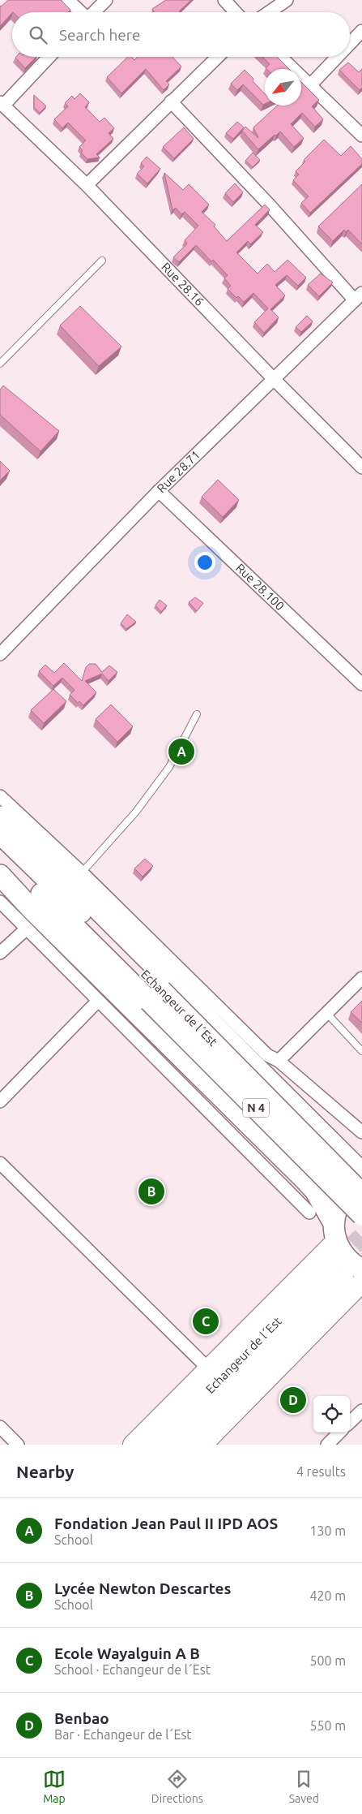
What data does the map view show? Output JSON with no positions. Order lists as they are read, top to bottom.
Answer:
{
  "streets": {
    "highway": ["Echangeur de l´Est", "N 4"],
    "street": ["Rue 28.16", "Rue 28.71", "Rue 28.100"]
  },
  "crossings": [
    ["Rue 28.16", "Rue 28.71"],
    ["Rue 28.71", "Rue 28.100"]
  ],
  "north": "bottom left",
  "page": {
    "search": "Search here",
    "pins": [
      "A",
      "B",
      "C",
      "D"
    ],
    "heading": ["Nearby", "4 results"],
    "list": [
      {
        "mark": "A",
        "name": "Fondation Jean Paul II IPD AOS",
        "note": "School",
        "value": "130 m"
      },
      {
        "mark": "B",
        "name": "Lycée Newton Descartes",
        "note": "School",
        "value": "420 m"
      },
      {
        "mark": "C",
        "name": "Ecole Wayalguin A B",
        "note": "School · Echangeur de l´Est",
        "value": "500 m"
      },
      {
        "mark": "D",
        "name": "Benbao",
        "note": "Bar · Echangeur de l´Est",
        "value": "550 m"
      }
    ],
    "nav": ["Map", "Directions", "Saved"]
  }
}
